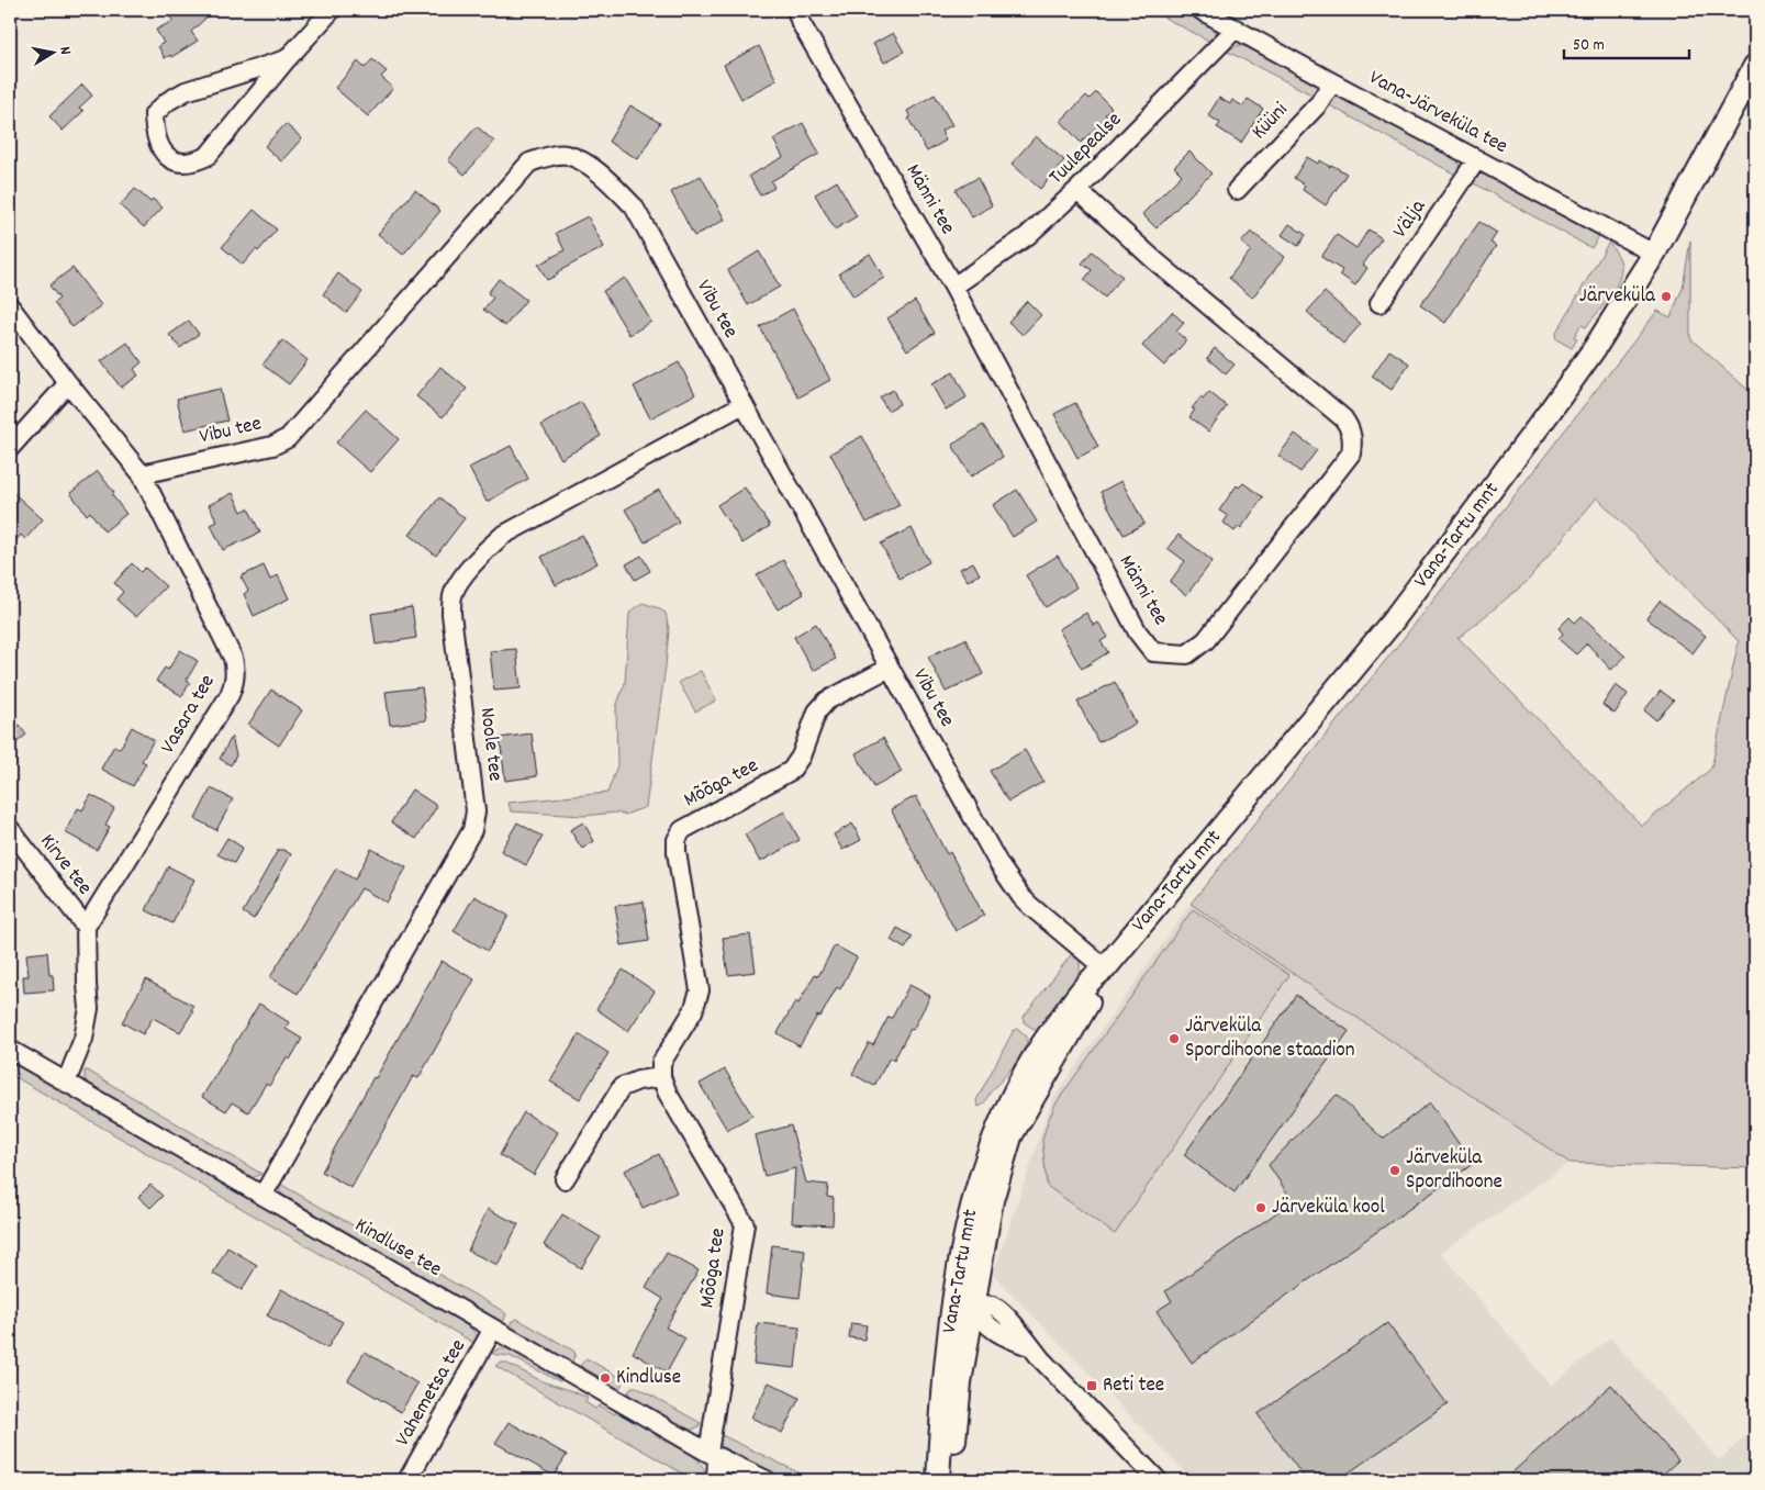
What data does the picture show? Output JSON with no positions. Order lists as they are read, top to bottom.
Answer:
{
  "streets": {
    "street": [
      "Vana-Järveküla tee",
      "Küüni",
      "Tuulepealse",
      "Männi tee",
      "Välja",
      "Vibu tee",
      "Vana-Tartu mnt",
      "Vasara tee",
      "Noole tee",
      "Mõõga tee",
      "Kirve tee",
      "Kindluse tee",
      "Vahemetsa tee"
    ]
  },
  "crossings": [
    ["Vana-Järveküla tee", "Küüni"],
    ["Vana-Järveküla tee", "Tuulepealse"],
    ["Vana-Järveküla tee", "Välja"],
    ["Vana-Järveküla tee", "Vana-Tartu mnt"],
    ["Tuulepealse", "Männi tee"],
    ["Vibu tee", "Vana-Tartu mnt"],
    ["Vibu tee", "Vasara tee"],
    ["Vibu tee", "Noole tee"],
    ["Vibu tee", "Mõõga tee"],
    ["Vasara tee", "Kirve tee"],
    ["Noole tee", "Kindluse tee"],
    ["Mõõga tee", "Kindluse tee"],
    ["Kindluse tee", "Vahemetsa tee"]
  ],
  "places": {
    "other": [
      "Järveküla",
      "Järveküla Spordihoone staadion",
      "Järveküla Spordihoone",
      "Järveküla kool",
      "Kindluse"
    ],
    "transit": ["Reti tee"]
  },
  "scale_bar": "50 m",
  "north": "right"
}
